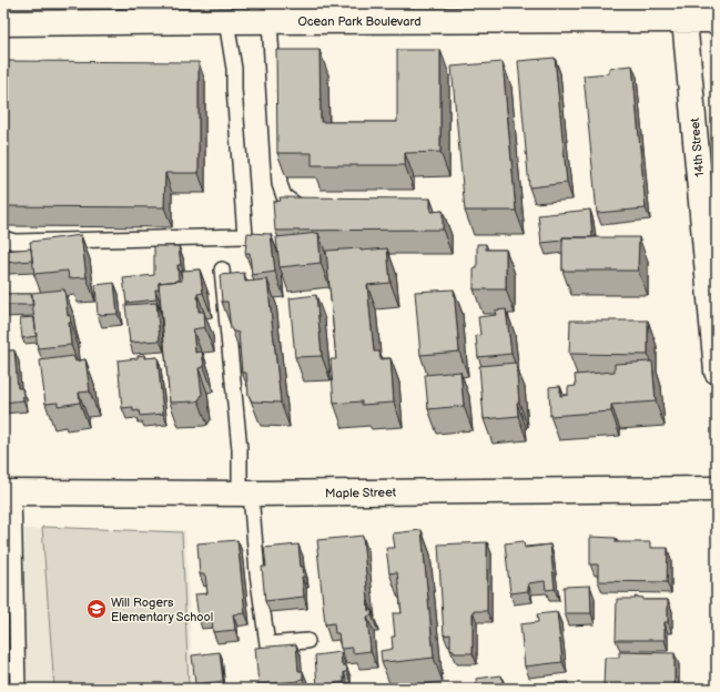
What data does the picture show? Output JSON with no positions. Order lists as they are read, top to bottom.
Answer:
{
  "streets": {
    "street": ["Ocean Park Boulevard", "14th Street", "Maple Street"]
  },
  "crossings": [
    ["Ocean Park Boulevard", "14th Street"]
  ],
  "places": {
    "school or university": ["Will Rogers Elementary School"]
  }
}
